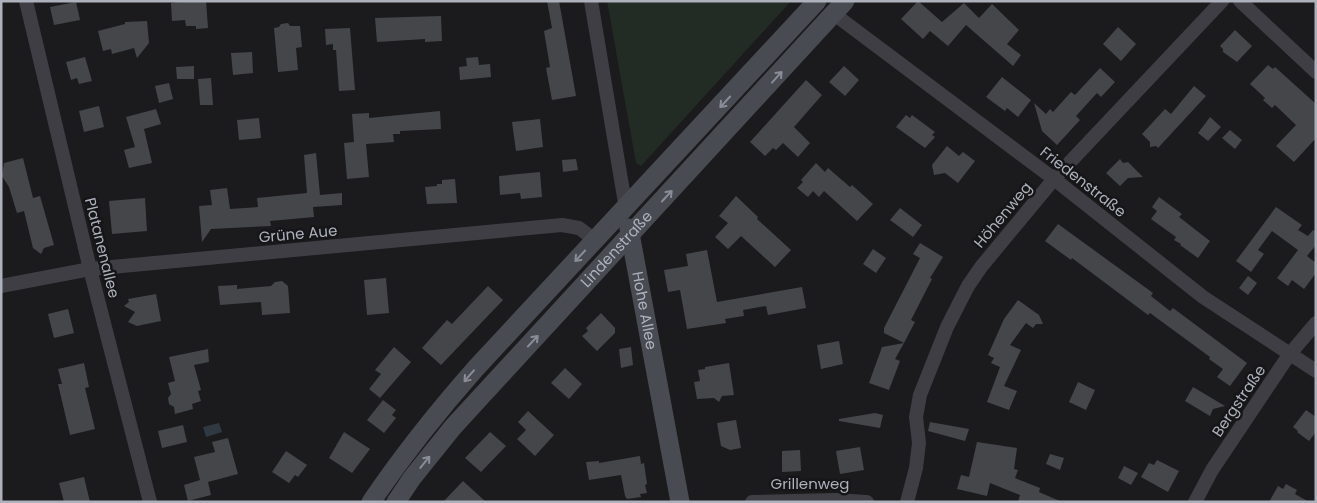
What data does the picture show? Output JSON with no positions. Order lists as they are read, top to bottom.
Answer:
{
  "streets": {
    "street": [
      "Friedenstraße",
      "Höhenweg",
      "Grüne Aue",
      "Platanenallee",
      "Lindenstraße",
      "Hohe Allee",
      "Bergstraße",
      "Grillenweg"
    ]
  },
  "crossings": [
    ["Friedenstraße", "Höhenweg"],
    ["Friedenstraße", "Lindenstraße"],
    ["Friedenstraße", "Bergstraße"],
    ["Grüne Aue", "Platanenallee"],
    ["Grüne Aue", "Lindenstraße"],
    ["Lindenstraße", "Hohe Allee"]
  ]
}
